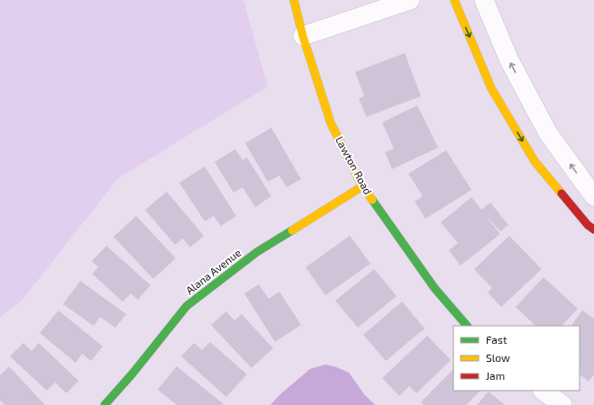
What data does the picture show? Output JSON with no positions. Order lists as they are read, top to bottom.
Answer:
{
  "streets": {
    "street": ["Lawton Road", "Alana Avenue"]
  },
  "crossings": [
    ["Lawton Road", "Alana Avenue"]
  ],
  "legend": ["Fast", "Slow", "Jam"]
}
